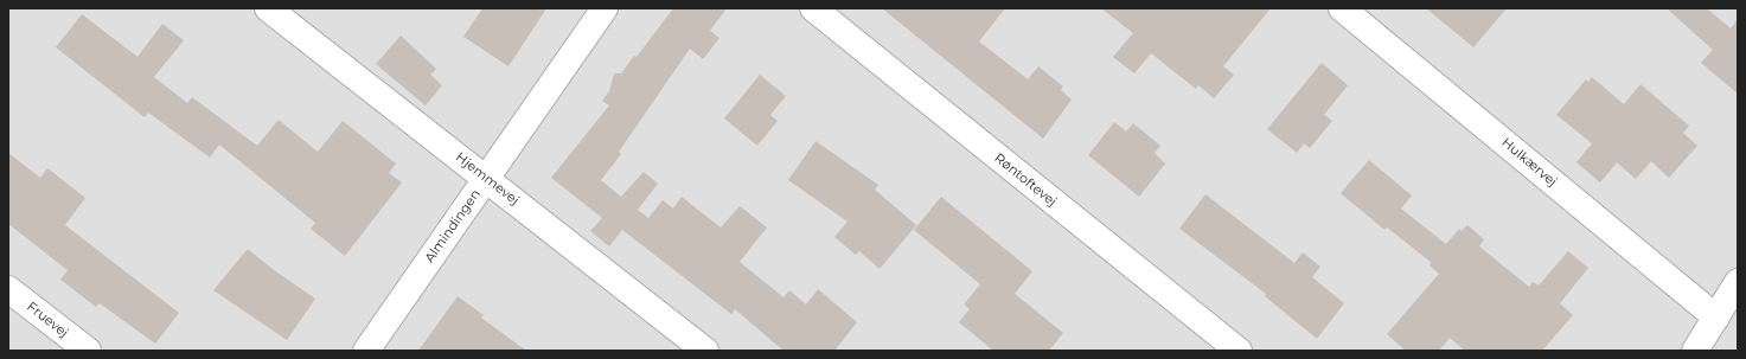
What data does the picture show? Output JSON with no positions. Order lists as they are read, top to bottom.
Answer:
{
  "streets": {
    "street": [
      "Hulkærvej",
      "Hjemmevej",
      "Røntoftevej",
      "Almindingen",
      "Fruevej"
    ]
  },
  "crossings": [
    ["Hjemmevej", "Almindingen"]
  ]
}
